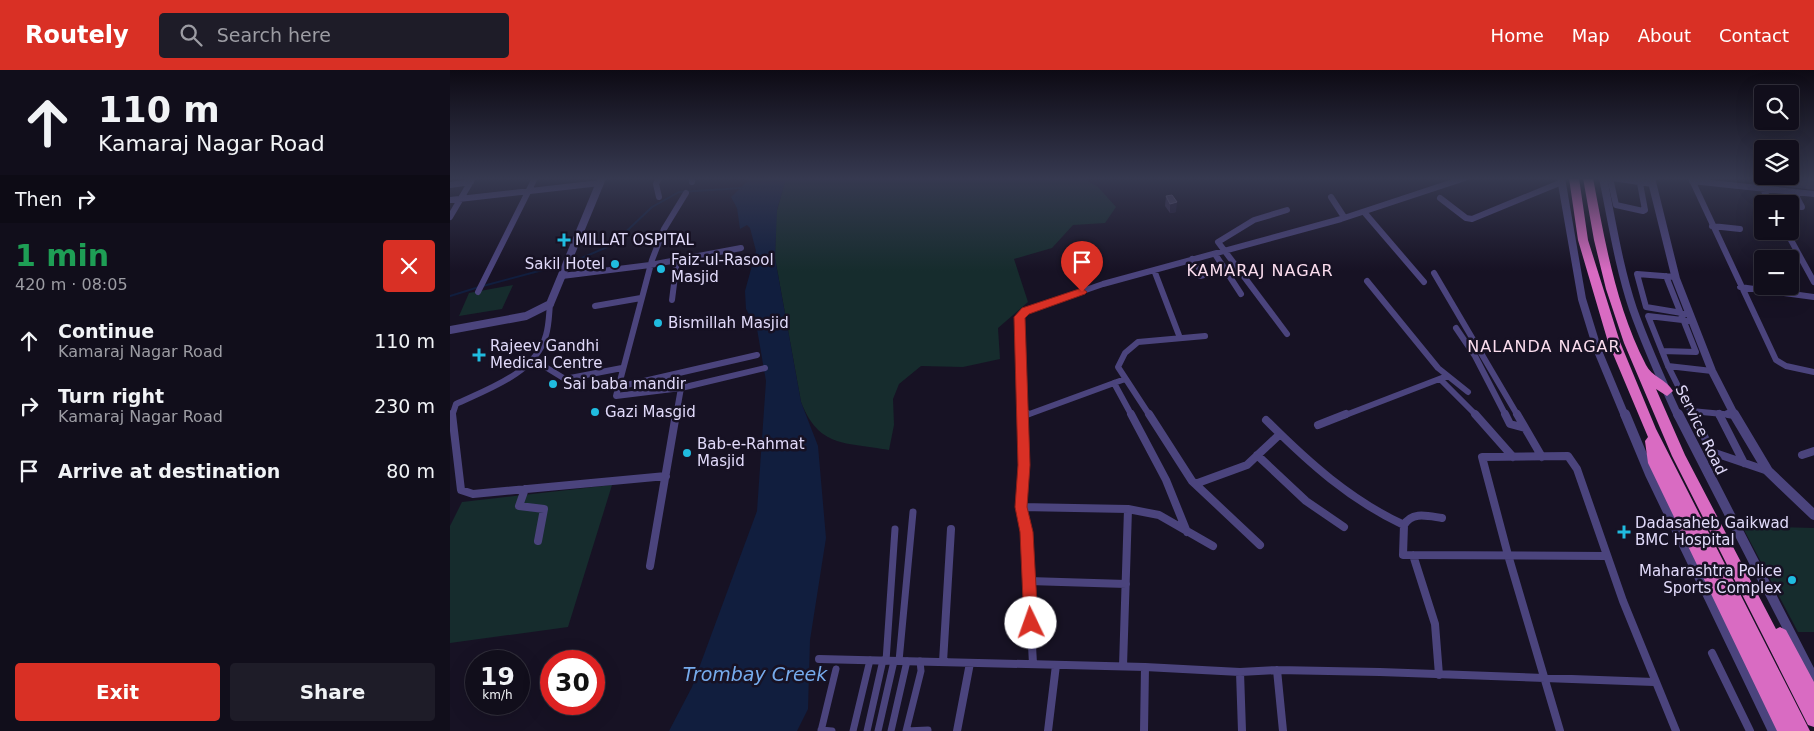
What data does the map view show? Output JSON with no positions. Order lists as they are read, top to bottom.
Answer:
{
  "streets": {
    "street": ["Service Road"]
  },
  "districts": ["KAMARAJ NAGAR", "NALANDA NAGAR"],
  "water": ["Trombay Creek"],
  "places": {
    "health": ["MILLAT OSPITAL", "Rajeev Gandhi Medical Centre", "Dadasaheb Gaikwad BMC Hospital"],
    "other": [
      "Sakil Hotel",
      "Faiz-ul-Rasool Masjid",
      "Bismillah Masjid",
      "Sai baba mandir",
      "Gazi Masgid",
      "Bab-e-Rahmat Masjid",
      "Maharashtra Police Sports Complex"
    ]
  },
  "page": {
    "header": "Routely",
    "search": "Search here",
    "nav": [
      "Home",
      "Map",
      "About",
      "Contact"
    ],
    "turn": ["110 m", "Kamaraj Nagar Road"],
    "map_buttons": ["+", "−"],
    "then": "Then",
    "heading": ["1 min", "420 m · 08:05"],
    "list": [
      {
        "name": "Continue",
        "note": "Kamaraj Nagar Road",
        "value": "110 m"
      },
      {
        "name": "Turn right",
        "note": "Kamaraj Nagar Road",
        "value": "230 m"
      },
      {
        "name": "Arrive at destination",
        "value": "80 m"
      }
    ],
    "speed": "19 km/h",
    "limit": "30",
    "buttons": ["Exit", "Share"]
  }
}
